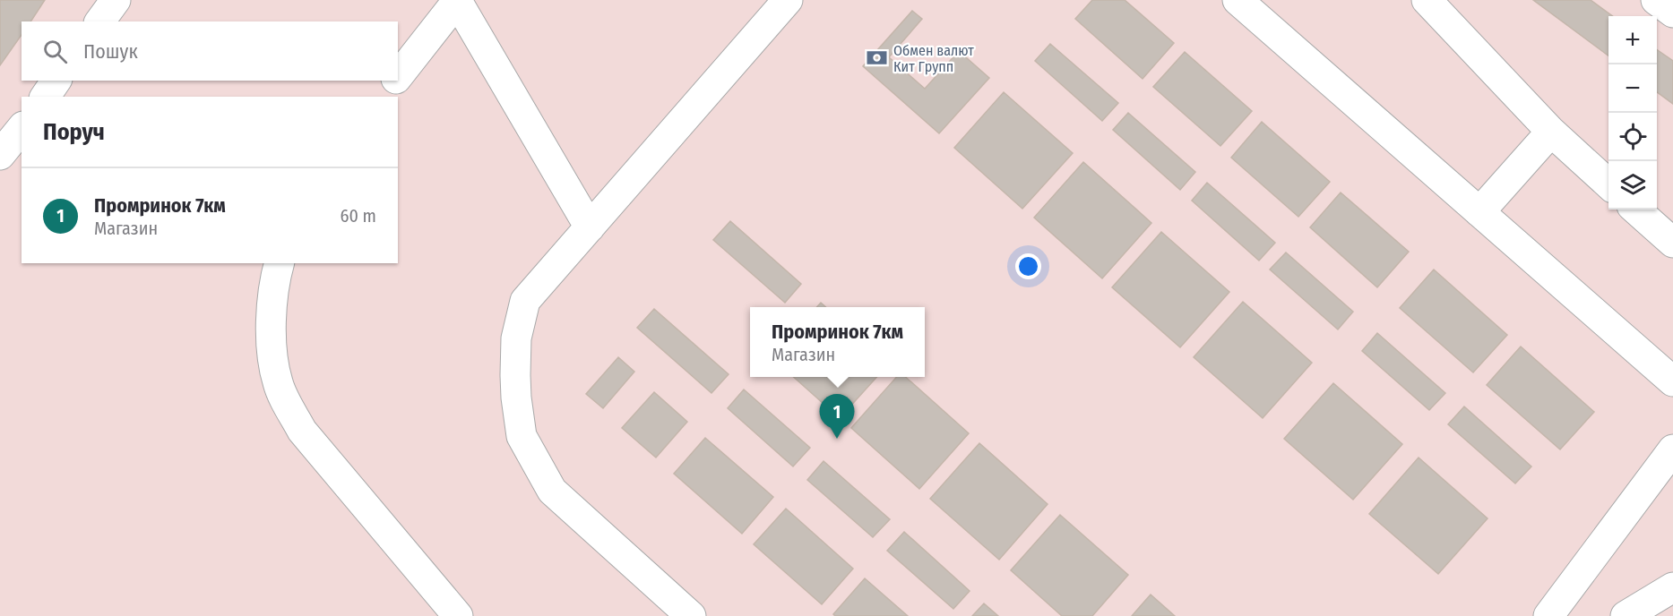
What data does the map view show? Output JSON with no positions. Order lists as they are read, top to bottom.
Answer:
{
  "places": {
    "bank": ["Обмен валют Кит Групп"]
  },
  "page": {
    "map_buttons": ["+", "−"],
    "search": "Пошук",
    "heading": "Поруч",
    "list": [
      {
        "mark": "1",
        "name": "Промринок 7км",
        "note": "Магазин",
        "value": "60 m"
      }
    ],
    "popup": ["Промринок 7км", "Магазин"],
    "pins": "1"
  }
}
